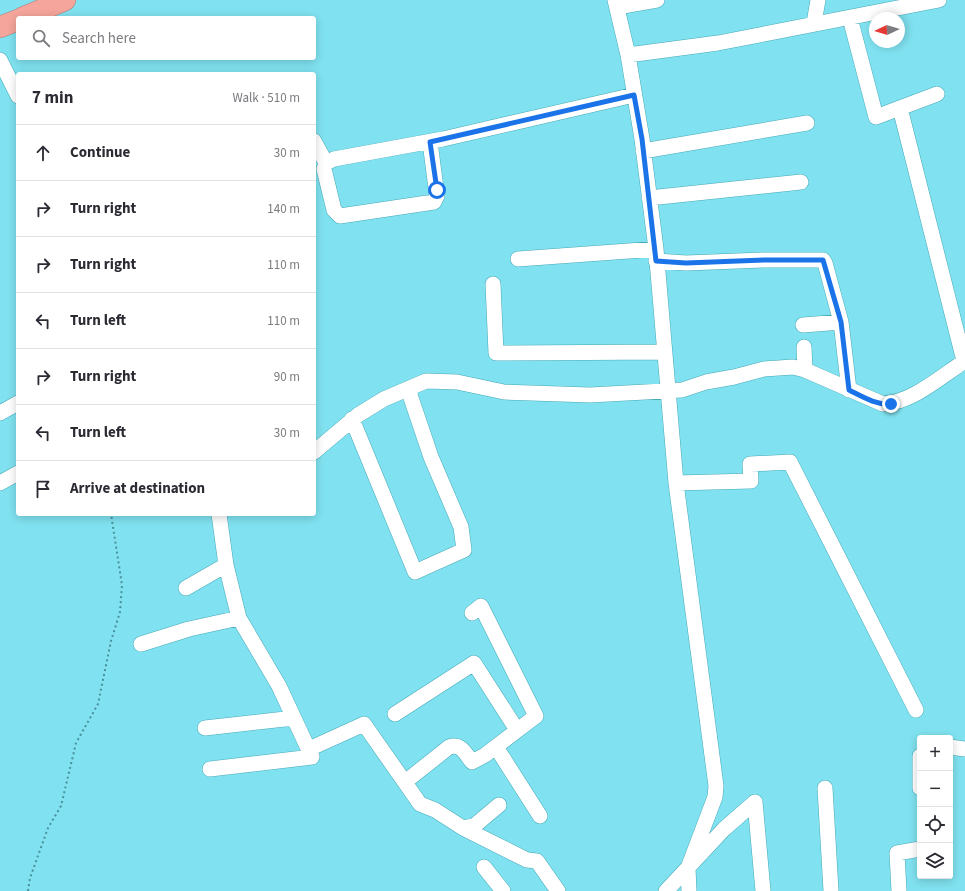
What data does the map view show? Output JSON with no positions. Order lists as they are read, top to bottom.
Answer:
{
  "north": "left",
  "page": {
    "search": "Search here",
    "heading": ["7 min", "Walk · 510 m"],
    "list": [
      ["Continue", "30 m"],
      ["Turn right", "140 m"],
      ["Turn right", "110 m"],
      ["Turn left", "110 m"],
      ["Turn right", "90 m"],
      ["Turn left", "30 m"],
      "Arrive at destination"
    ],
    "map_buttons": ["+", "−"]
  }
}
